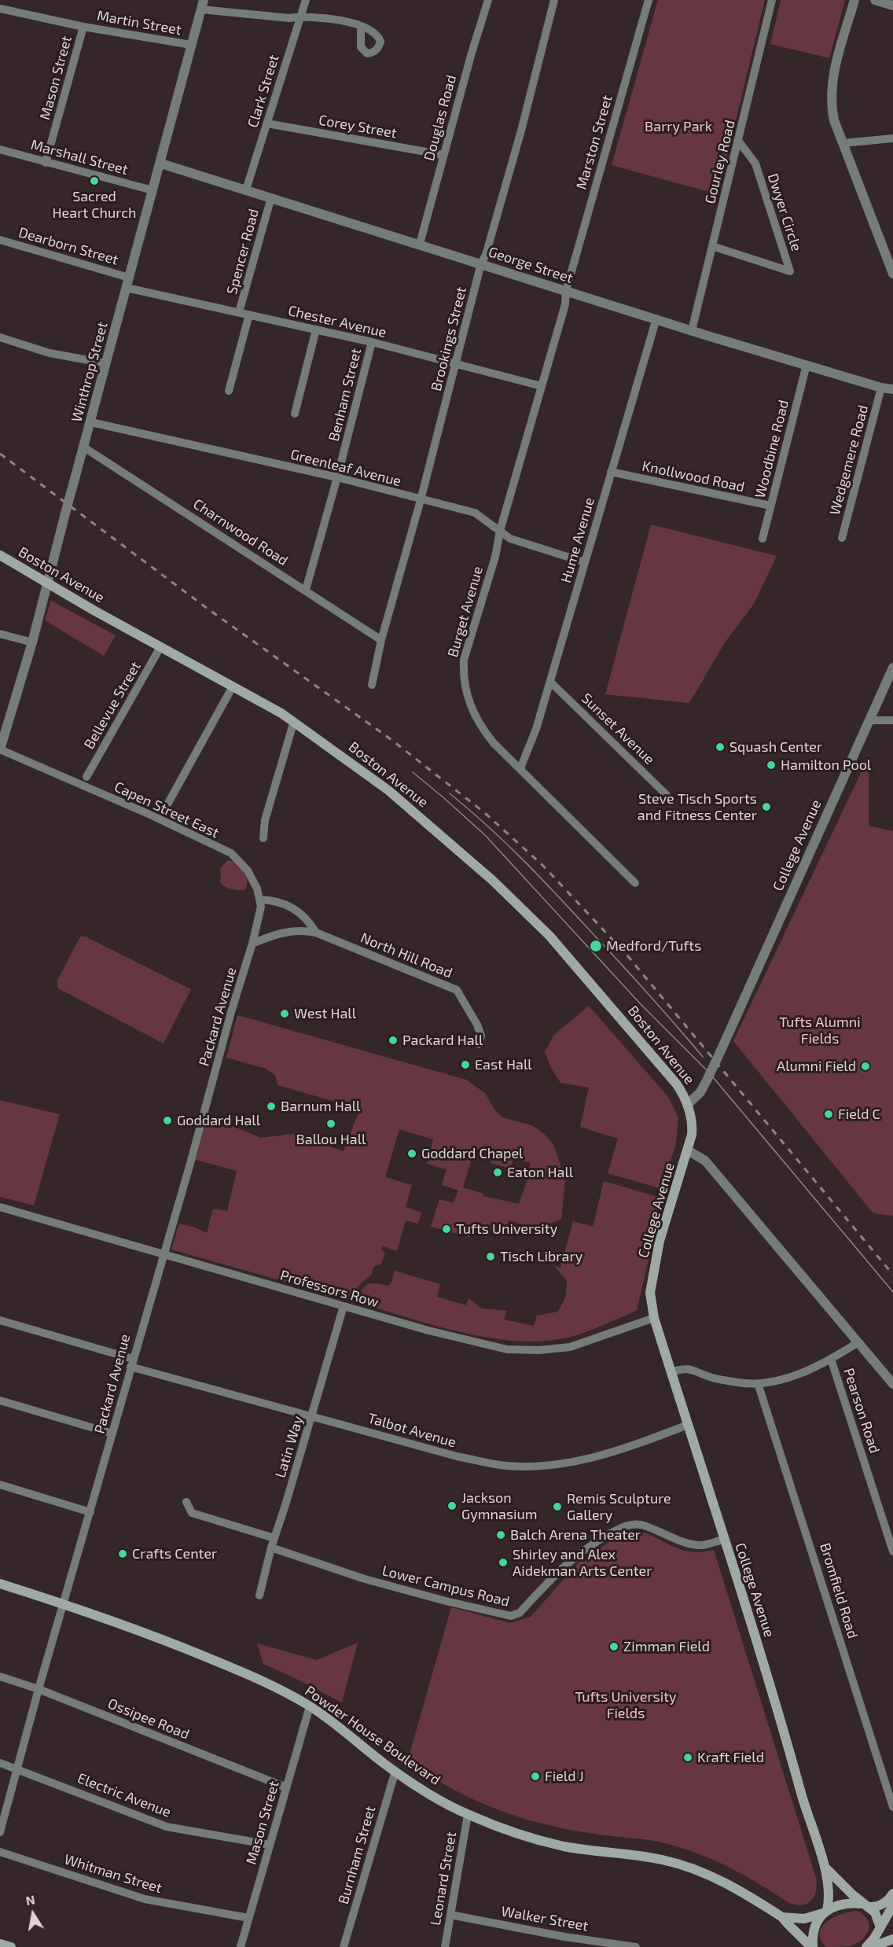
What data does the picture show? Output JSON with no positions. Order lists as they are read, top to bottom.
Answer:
{
  "streets": {
    "main road": ["Boston Avenue", "College Avenue", "Powder House Boulevard"],
    "street": [
      "Martin Street",
      "Mason Street",
      "Clark Street",
      "Douglas Road",
      "Corey Street",
      "Marston Street",
      "Marshall Street",
      "Gourley Road",
      "Dwyer Circle",
      "Dearborn Street",
      "Spencer Road",
      "George Street",
      "Chester Avenue",
      "Brookings Street",
      "Winthrop Street",
      "Benham Street",
      "Woodbine Road",
      "Wedgemere Road",
      "Greenleaf Avenue",
      "Knollwood Road",
      "Charnwood Road",
      "Hume Avenue",
      "Burget Avenue",
      "Bellevue Street",
      "Sunset Avenue",
      "Capen Street East",
      "North Hill Road",
      "Packard Avenue",
      "Professors Row",
      "Pearson Road",
      "Talbot Avenue",
      "Latin Way",
      "Lower Campus Road",
      "Bromfield Road",
      "Ossipee Road",
      "Electric Avenue",
      "Burnham Street",
      "Whitman Street",
      "Leonard Street",
      "Walker Street"
    ]
  },
  "crossings": [
    ["Martin Street", "Mason Street"],
    ["Martin Street", "Winthrop Street"],
    ["Mason Street", "Marshall Street"],
    ["Mason Street", "Ossipee Road"],
    ["Mason Street", "Powder House Boulevard"],
    ["Mason Street", "Electric Avenue"],
    ["Mason Street", "Whitman Street"],
    ["Clark Street", "Corey Street"],
    ["Clark Street", "George Street"],
    ["Douglas Road", "Corey Street"],
    ["Douglas Road", "George Street"],
    ["Marston Street", "George Street"],
    ["Marston Street", "Burget Avenue"],
    ["Marshall Street", "Winthrop Street"],
    ["Gourley Road", "Dwyer Circle"],
    ["Gourley Road", "George Street"],
    ["Dearborn Street", "Winthrop Street"],
    ["Spencer Road", "George Street"],
    ["Spencer Road", "Chester Avenue"],
    ["George Street", "Brookings Street"],
    ["George Street", "Winthrop Street"],
    ["George Street", "Woodbine Road"],
    ["George Street", "Wedgemere Road"],
    ["George Street", "Hume Avenue"],
    ["George Street", "Burget Avenue"],
    ["Chester Avenue", "Brookings Street"],
    ["Chester Avenue", "Winthrop Street"],
    ["Chester Avenue", "Benham Street"],
    ["Chester Avenue", "Burget Avenue"],
    ["Brookings Street", "Greenleaf Avenue"],
    ["Brookings Street", "Charnwood Road"],
    ["Winthrop Street", "Greenleaf Avenue"],
    ["Winthrop Street", "Charnwood Road"],
    ["Winthrop Street", "Boston Avenue"],
    ["Winthrop Street", "Capen Street East"],
    ["Benham Street", "Greenleaf Avenue"],
    ["Benham Street", "Charnwood Road"],
    ["Woodbine Road", "Knollwood Road"],
    ["Greenleaf Avenue", "Hume Avenue"],
    ["Greenleaf Avenue", "Burget Avenue"],
    ["Knollwood Road", "Hume Avenue"],
    ["Hume Avenue", "Burget Avenue"],
    ["Hume Avenue", "Sunset Avenue"],
    ["Boston Avenue", "Bellevue Street"],
    ["Boston Avenue", "College Avenue"],
    ["Capen Street East", "North Hill Road"],
    ["Capen Street East", "Packard Avenue"],
    ["College Avenue", "Professors Row"],
    ["College Avenue", "Talbot Avenue"],
    ["College Avenue", "Lower Campus Road"],
    ["North Hill Road", "Packard Avenue"],
    ["Packard Avenue", "Professors Row"],
    ["Packard Avenue", "Talbot Avenue"],
    ["Packard Avenue", "Ossipee Road"],
    ["Packard Avenue", "Powder House Boulevard"],
    ["Packard Avenue", "Electric Avenue"],
    ["Professors Row", "Latin Way"],
    ["Talbot Avenue", "Latin Way"],
    ["Latin Way", "Lower Campus Road"],
    ["Powder House Boulevard", "Burnham Street"],
    ["Powder House Boulevard", "Leonard Street"],
    ["Leonard Street", "Walker Street"]
  ],
  "parks": ["Barry Park", "Tufts Alumni Fields", "Tufts University Fields"],
  "places": [
    "Sacred Heart Church",
    "Squash Center",
    "Hamilton Pool",
    "Steve Tisch Sports and Fitness Center",
    "Medford/Tufts",
    "West Hall",
    "Packard Hall",
    "East Hall",
    "Alumni Field",
    "Barnum Hall",
    "Field C",
    "Goddard Hall",
    "Ballou Hall",
    "Goddard Chapel",
    "Eaton Hall",
    "Tufts University",
    "Tisch Library",
    "Jackson Gymnasium",
    "Remis Sculpture Gallery",
    "Balch Arena Theater",
    "Crafts Center",
    "Shirley and Alex Aidekman Arts Center",
    "Zimman Field",
    "Kraft Field",
    "Field J"
  ],
  "north": "top"
}
